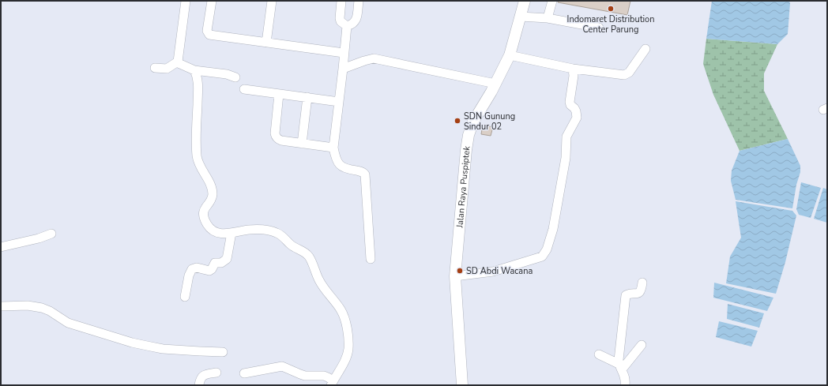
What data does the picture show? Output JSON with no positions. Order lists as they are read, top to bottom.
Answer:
{
  "streets": {
    "main road": ["Jalan Raya Puspiptek"]
  },
  "places": ["Indomaret Distribution Center Parung", "SDN Gunung Sindur 02", "SD Abdi Wacana"]
}
